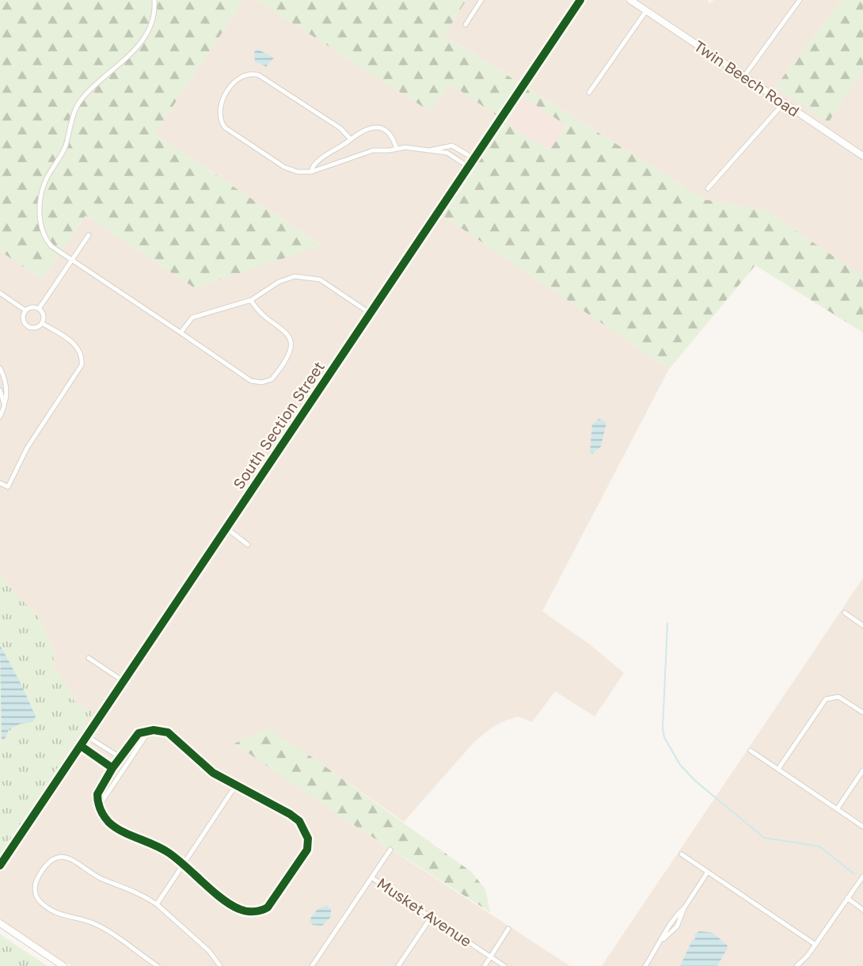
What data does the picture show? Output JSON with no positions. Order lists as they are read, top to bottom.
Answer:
{
  "streets": {
    "street": ["Twin Beech Road", "South Section Street", "Musket Avenue"]
  }
}
